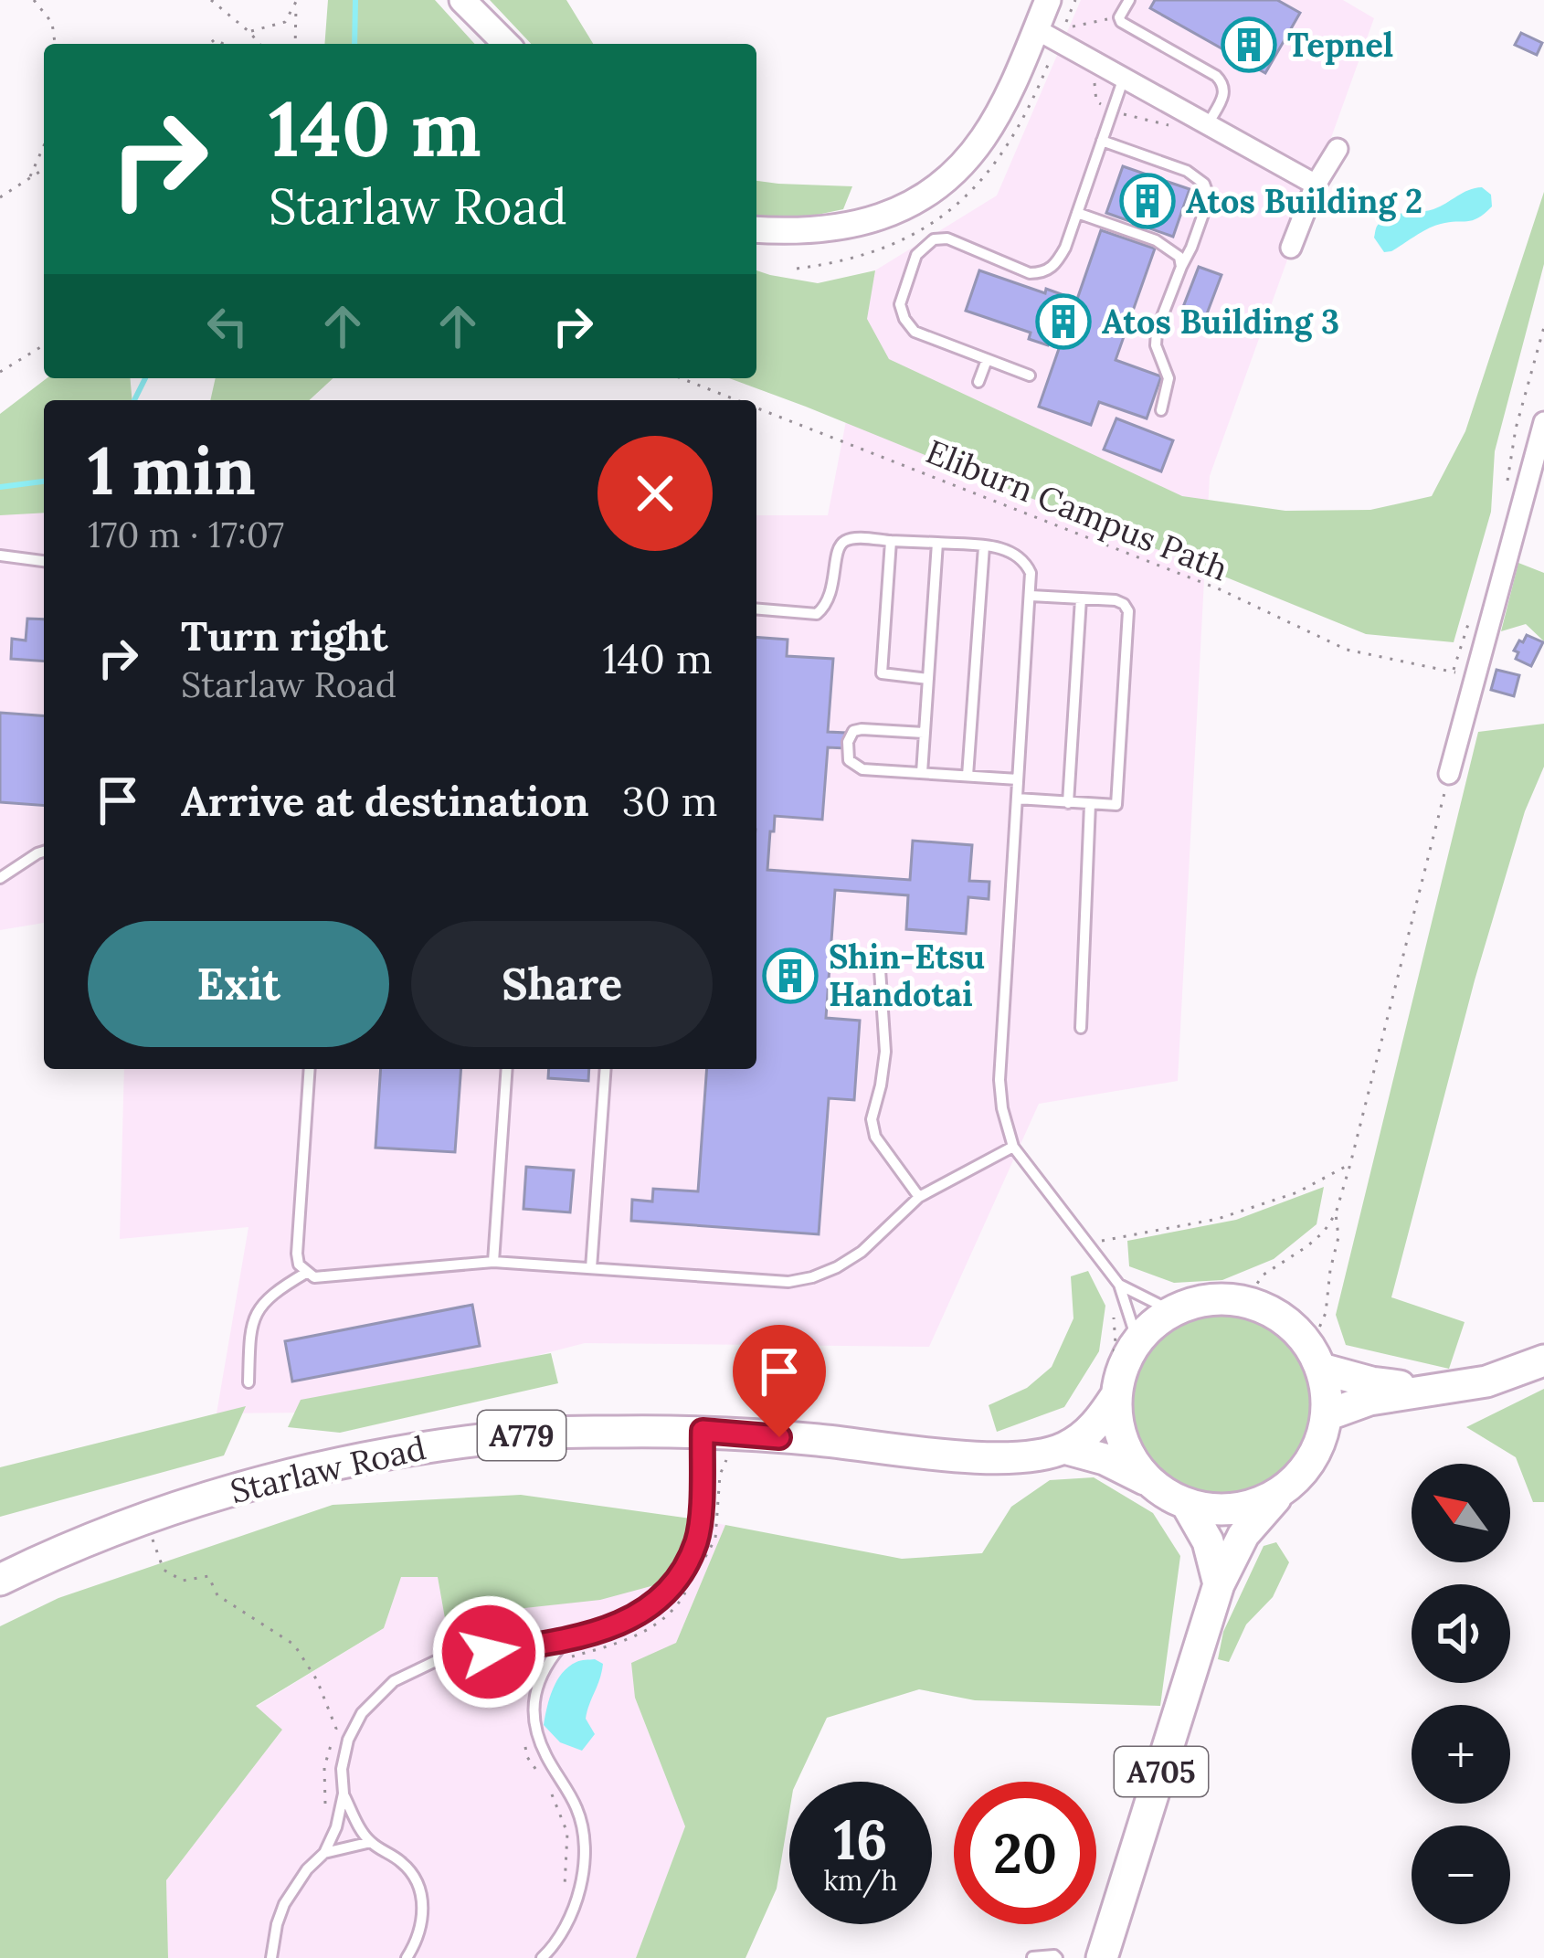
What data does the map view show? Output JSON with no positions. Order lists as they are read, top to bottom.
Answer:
{
  "streets": {
    "main road": ["A779", "Starlaw Road", "A705"],
    "path": ["Eliburn Campus Path"]
  },
  "crossings": [
    ["A779", "Starlaw Road"],
    ["A779", "A705"]
  ],
  "places": {
    "building": [
      "Tepnel",
      "Atos Building 2",
      "Atos Building 3",
      "Shin-Etsu Handotai"
    ]
  },
  "north": "top left",
  "page": {
    "turn": ["140 m", "Starlaw Road"],
    "heading": ["1 min", "170 m · 17:07"],
    "list": [
      {
        "name": "Turn right",
        "note": "Starlaw Road",
        "value": "140 m"
      },
      {
        "name": "Arrive at destination",
        "value": "30 m"
      }
    ],
    "buttons": ["Exit", "Share"],
    "map_buttons": ["+", "−"],
    "speed": "16 km/h",
    "limit": "20"
  }
}
